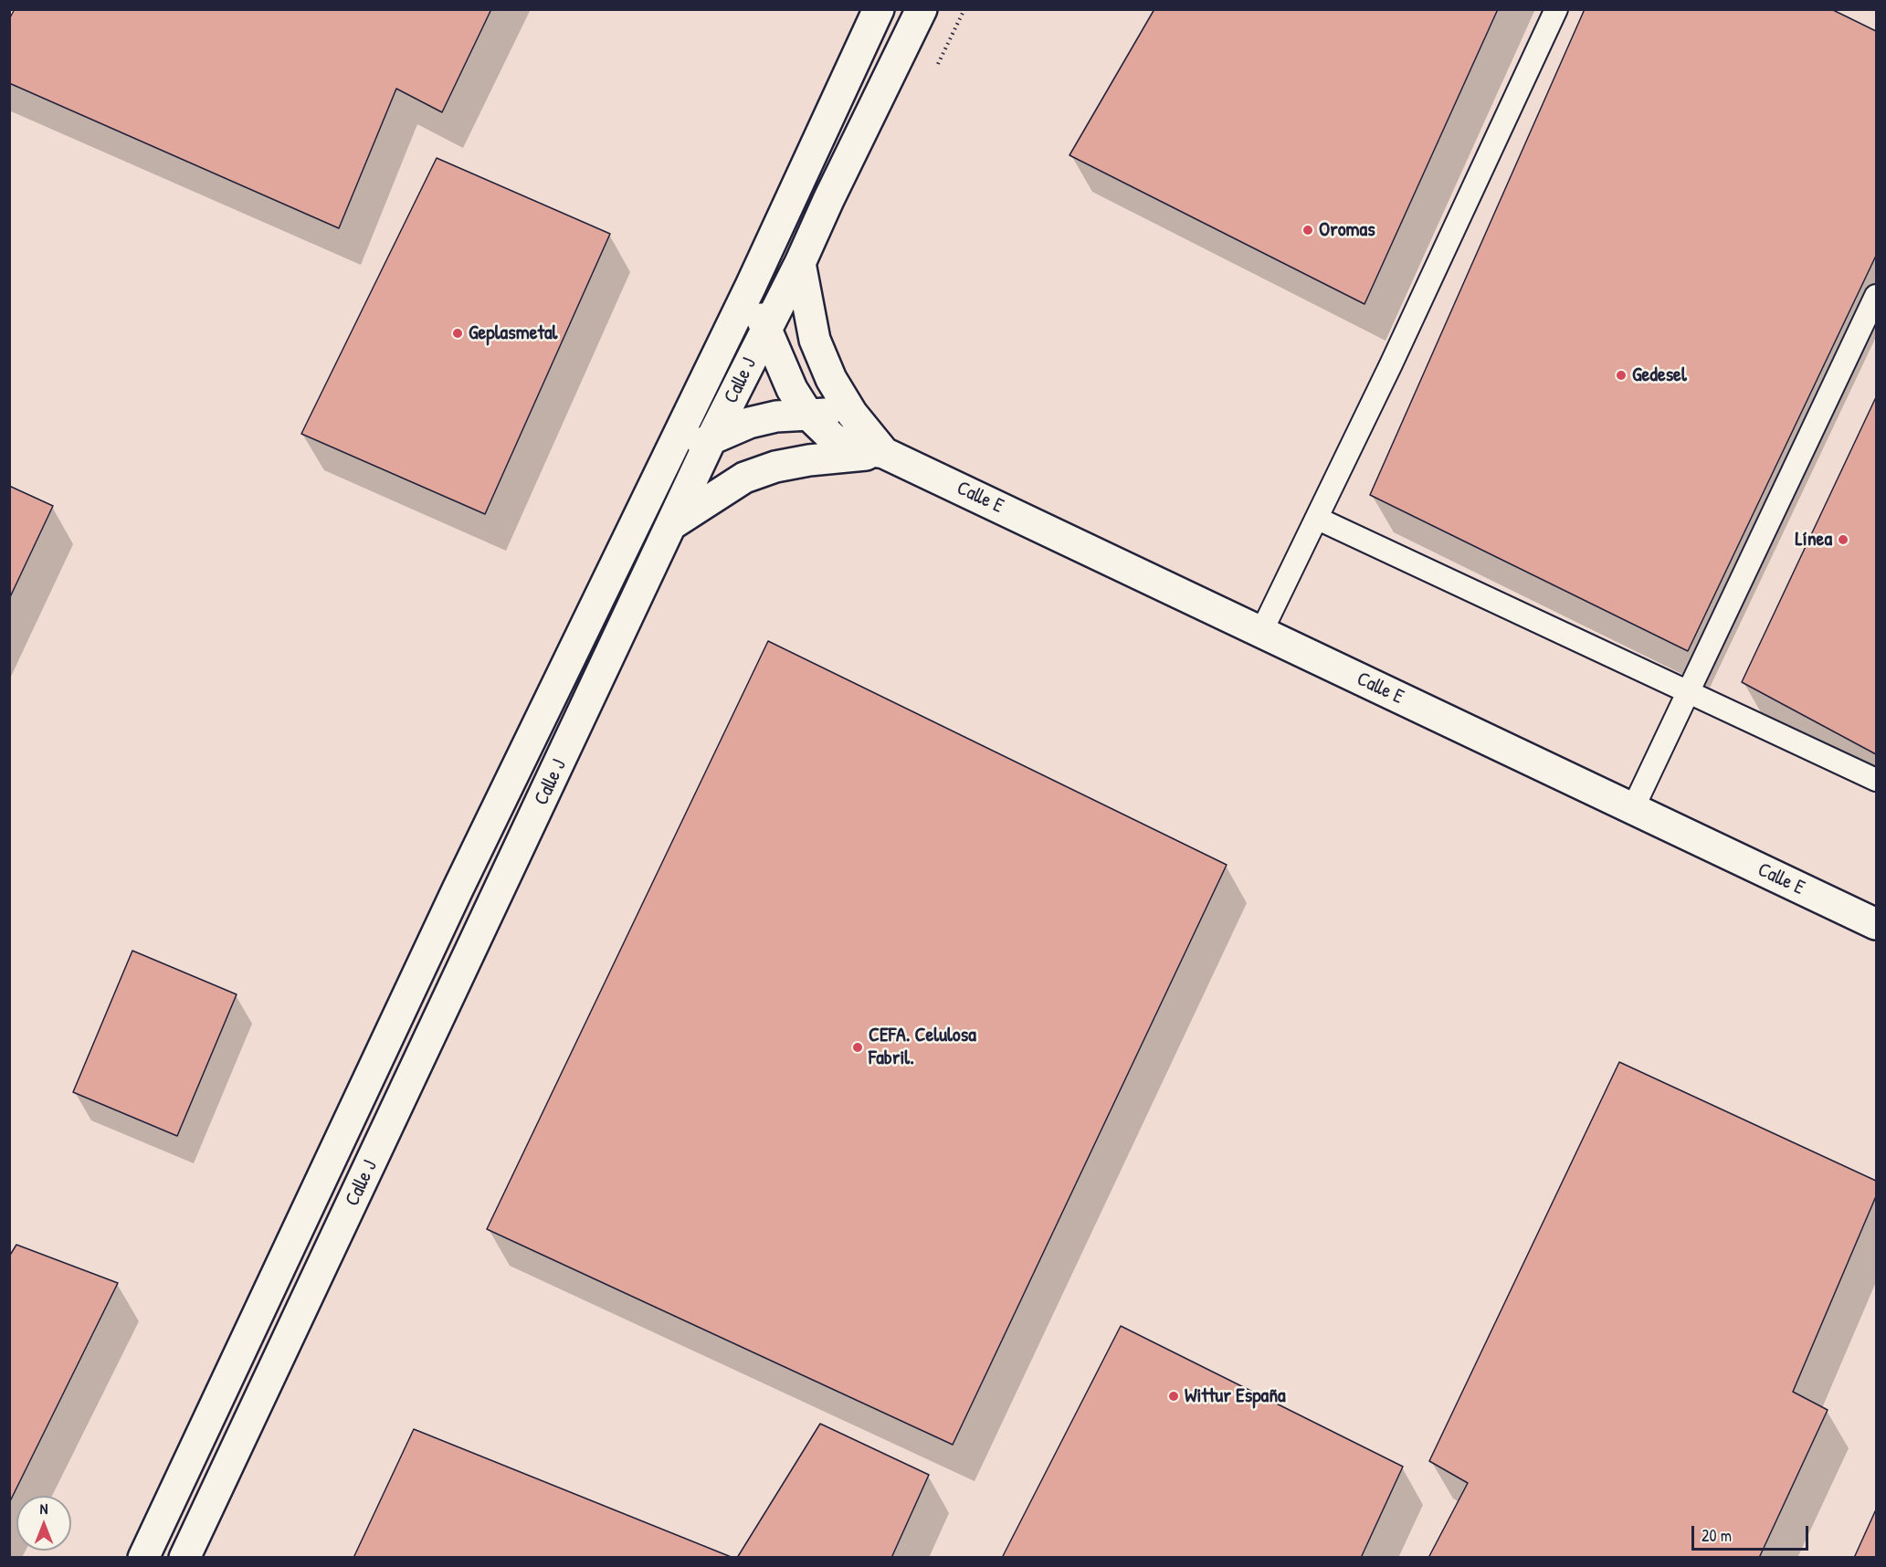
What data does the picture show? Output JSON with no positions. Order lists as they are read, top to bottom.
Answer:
{
  "streets": {
    "street": ["Calle J", "Calle E"]
  },
  "crossings": [
    ["Calle J", "Calle E"]
  ],
  "places": [
    "Oromas",
    "Geplasmetal",
    "Gedesel",
    "Línea",
    "CEFA. Celulosa Fabril.",
    "Wittur España"
  ],
  "scale_bar": "20 m",
  "north": "top"
}
